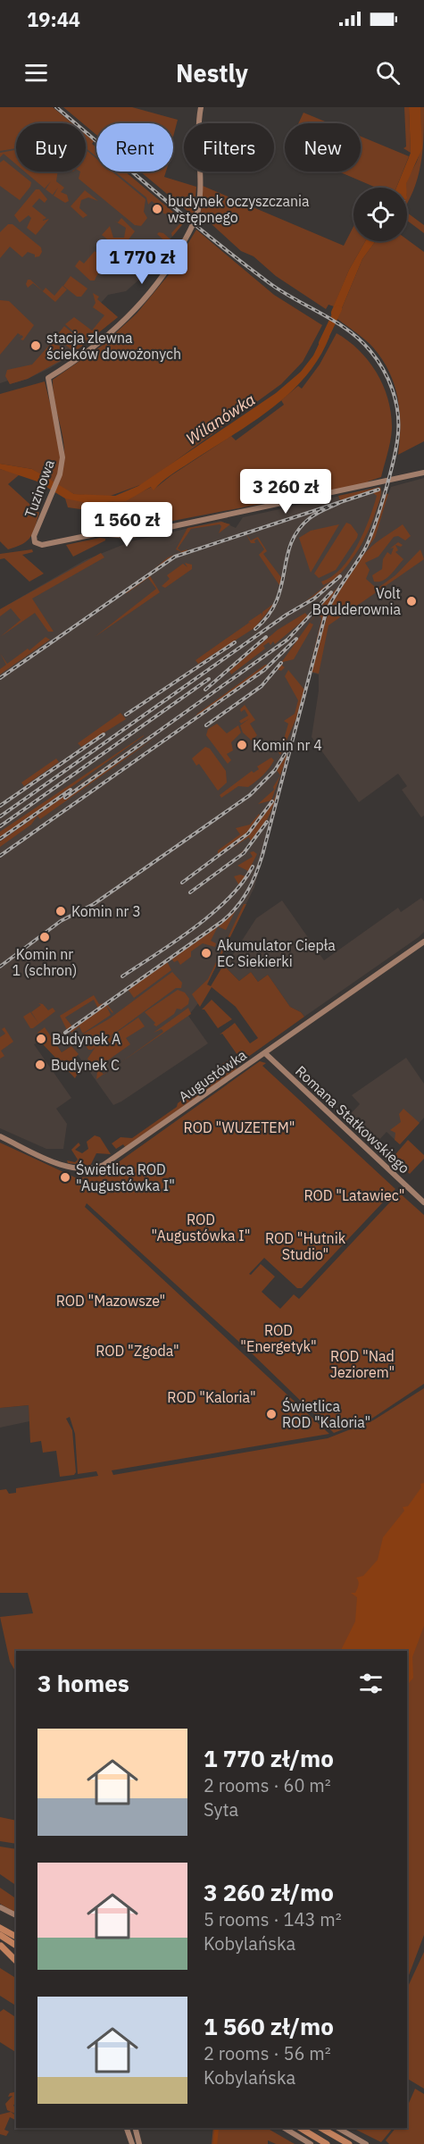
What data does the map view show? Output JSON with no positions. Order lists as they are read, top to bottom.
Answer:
{
  "streets": {
    "street": ["Tuzinowa", "Augustówka", "Romana Statkowskiego"]
  },
  "crossings": [
    ["Augustówka", "Romana Statkowskiego"]
  ],
  "water": ["Wilanówka"],
  "parks": [
    "ROD \"WUZETEM\"",
    "ROD \"Latawiec\"",
    "ROD \"Augustówka I\"",
    "ROD \"Hutnik Studio\"",
    "ROD \"Mazowsze\"",
    "ROD \"Energetyk\"",
    "ROD \"Zgoda\"",
    "ROD \"Nad Jeziorem\"",
    "ROD \"Kaloria\""
  ],
  "places": [
    "budynek oczyszczania wstępnego",
    "stacja zlewna ścieków dowożonych",
    "Volt Boulderownia",
    "Komin nr 4",
    "Komin nr 3",
    "Komin nr 1 (schron)",
    "Akumulator Ciepła EC Siekierki",
    "Budynek A",
    "Budynek C",
    "Świetlica ROD \"Augustówka I\"",
    "Świetlica ROD \"Kaloria\""
  ],
  "page": {
    "status": "19:44",
    "header": "Nestly",
    "chip": [
      "Buy",
      "Rent",
      "Filters",
      "New"
    ],
    "price": ["1 770 zł", "3 260 zł", "1 560 zł"],
    "heading": "3 homes",
    "list": [
      {
        "name": "1 770 zł/mo",
        "note": "2 rooms · 60 m² · Syta"
      },
      {
        "name": "3 260 zł/mo",
        "note": "5 rooms · 143 m² · Kobylańska"
      },
      {
        "name": "1 560 zł/mo",
        "note": "2 rooms · 56 m² · Kobylańska"
      }
    ]
  }
}
